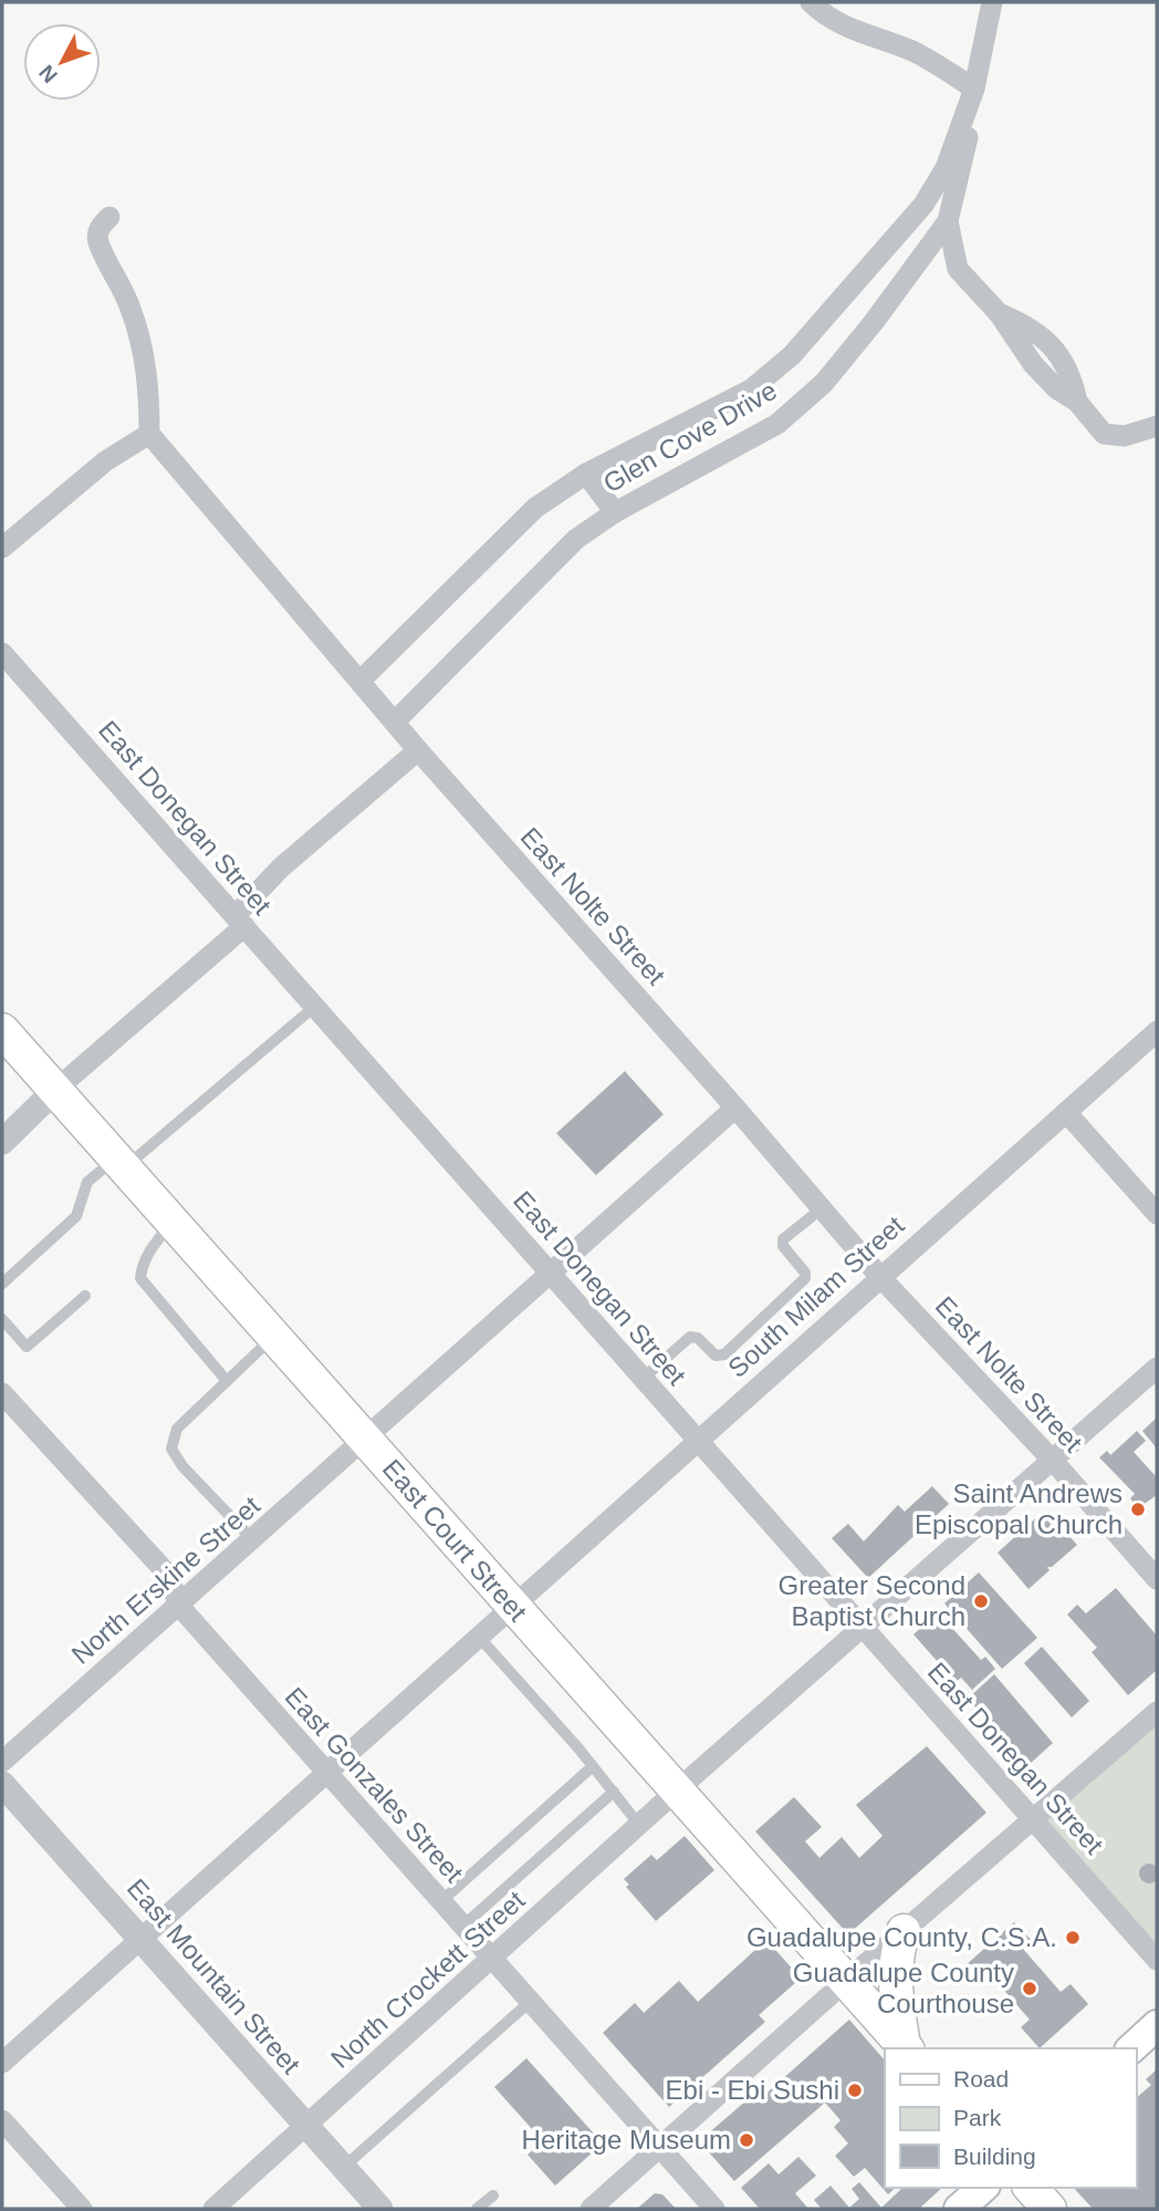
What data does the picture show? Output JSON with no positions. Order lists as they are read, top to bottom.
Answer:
{
  "streets": {
    "main road": ["East Court Street"],
    "street": [
      "Glen Cove Drive",
      "East Donegan Street",
      "East Nolte Street",
      "South Milam Street",
      "North Erskine Street",
      "East Gonzales Street",
      "East Mountain Street",
      "North Crockett Street"
    ]
  },
  "crossings": [
    ["Glen Cove Drive", "East Nolte Street"],
    ["East Donegan Street", "South Milam Street"],
    ["East Donegan Street", "North Erskine Street"],
    ["East Donegan Street", "North Crockett Street"],
    ["East Nolte Street", "South Milam Street"],
    ["East Nolte Street", "North Erskine Street"],
    ["East Nolte Street", "North Crockett Street"],
    ["South Milam Street", "East Court Street"],
    ["South Milam Street", "East Gonzales Street"],
    ["South Milam Street", "East Mountain Street"],
    ["East Court Street", "North Erskine Street"],
    ["East Court Street", "North Crockett Street"],
    ["North Erskine Street", "East Gonzales Street"],
    ["East Gonzales Street", "North Crockett Street"],
    ["East Mountain Street", "North Crockett Street"]
  ],
  "places": [
    "Saint Andrews Episcopal Church",
    "Greater Second Baptist Church",
    "Guadalupe County, C.S.A.",
    "Guadalupe County Courthouse",
    "Ebi - Ebi Sushi",
    "Heritage Museum"
  ],
  "legend": ["Road", "Park", "Building"],
  "north": "bottom left"
}
